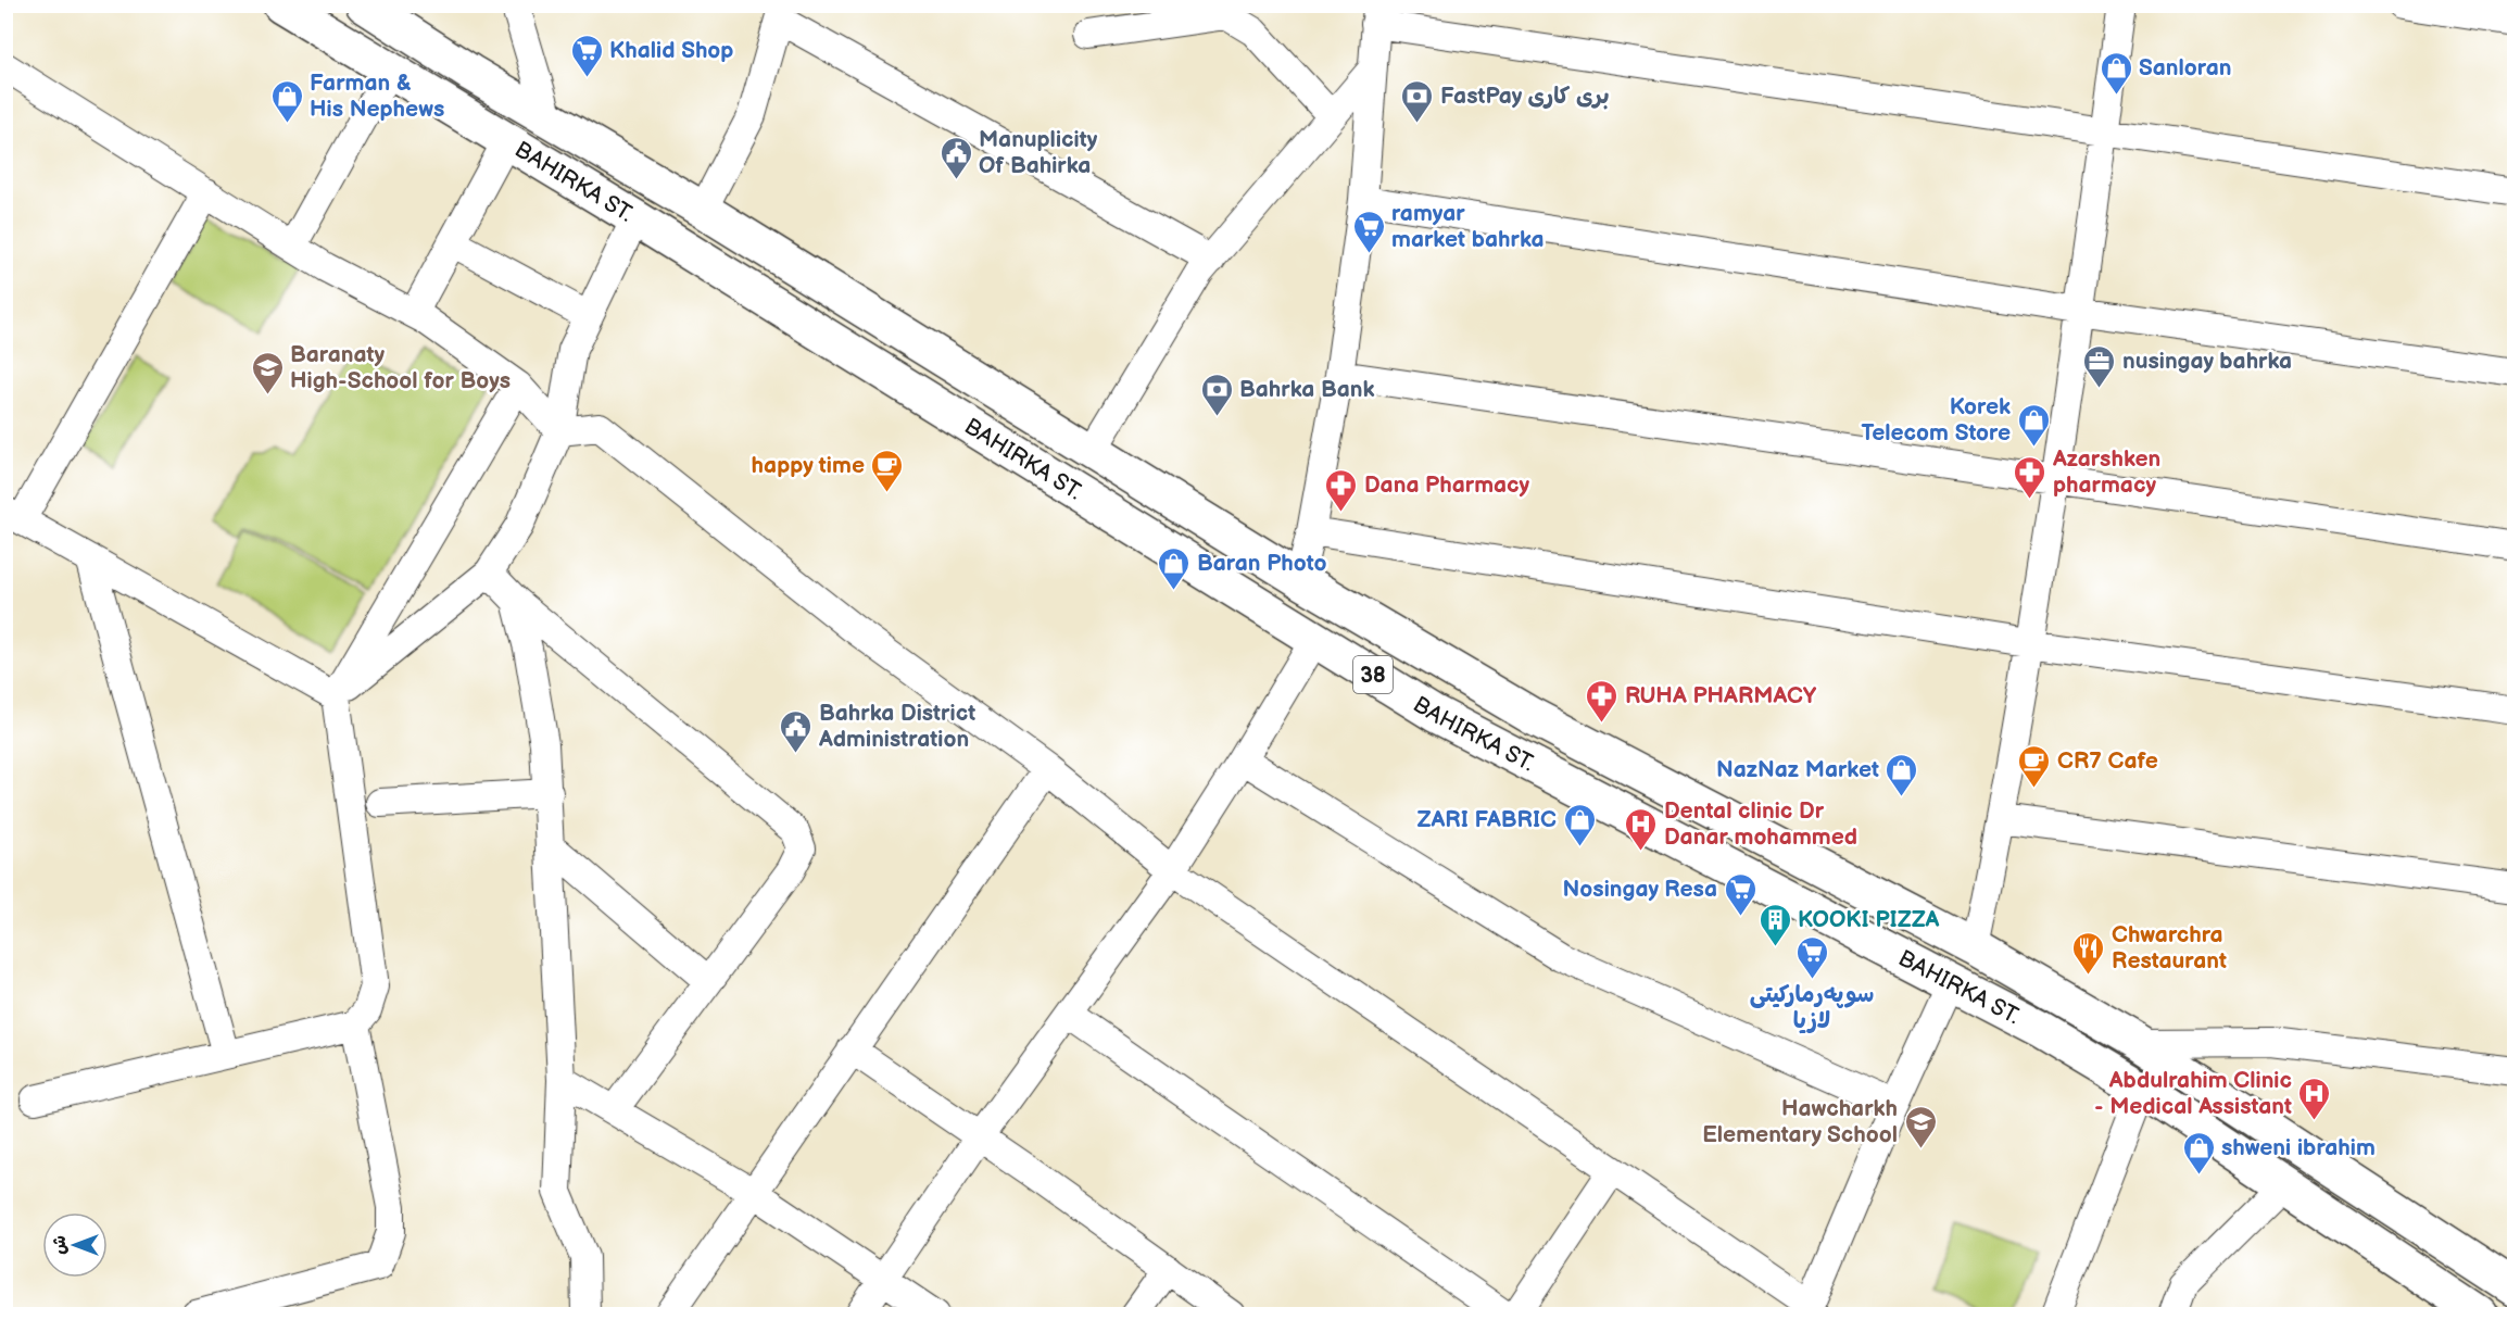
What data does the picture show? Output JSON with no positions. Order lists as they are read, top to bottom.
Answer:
{
  "streets": {
    "main road": ["BAHIRKA ST.", "38"]
  },
  "places": {
    "supermarket": [
      "Khalid Shop",
      "ramyar market bahrka",
      "Nosingay Resa",
      "سوپه‌رمارکیتی لازیا"
    ],
    "shop": [
      "Sanloran",
      "Farman & His Nephews",
      "Korek Telecom Store",
      "Baran Photo",
      "NazNaz Market",
      "ZARI FABRIC",
      "shweni ibrahim"
    ],
    "bank": ["FastPay بری كاری", "Bahrka Bank"],
    "public building": ["Manuplicity Of Bahirka", "Bahrka District Administration"],
    "office": ["nusingay bahrka"],
    "school or university": ["Baranaty High-School for Boys", "Hawcharkh Elementary School"],
    "cafe": ["happy time", "CR7 Cafe"],
    "pharmacy": ["Azarshken pharmacy", "Dana Pharmacy", "RUHA PHARMACY"],
    "hospital": ["Dental clinic Dr Danar mohammed", "Abdulrahim Clinic - Medical Assistant"],
    "building": ["KOOKI PIZZA"],
    "restaurant": ["Chwarchra Restaurant"]
  },
  "north": "left"
}
